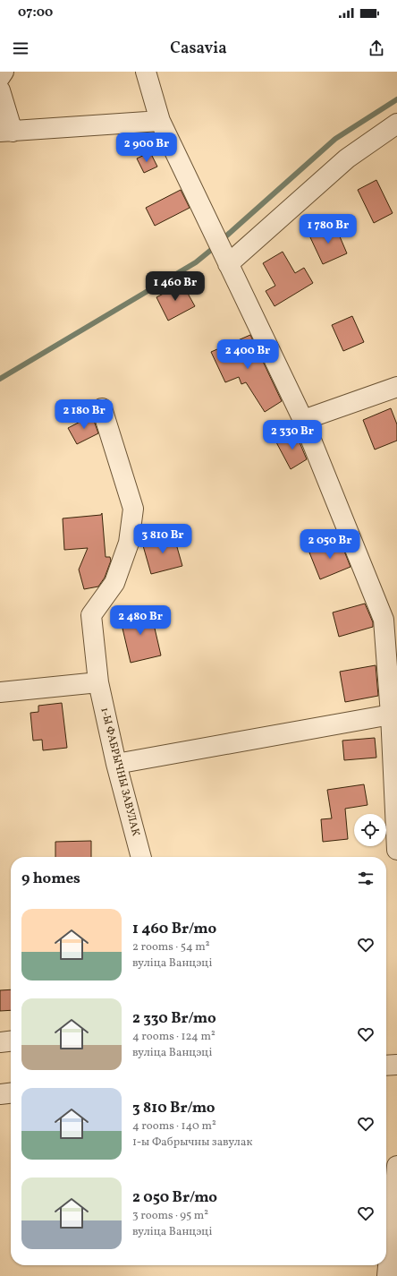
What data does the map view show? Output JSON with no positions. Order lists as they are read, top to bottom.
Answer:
{
  "streets": {
    "street": ["1-Ы ФАБРЫЧНЫ ЗАВУЛАК"]
  },
  "page": {
    "status": "07:00",
    "header": "Casavia",
    "price": [
      "2 900 Br",
      "1 780 Br",
      "1 460 Br",
      "2 400 Br",
      "2 180 Br",
      "2 330 Br",
      "3 810 Br",
      "2 050 Br",
      "2 480 Br"
    ],
    "heading": "9 homes",
    "list": [
      {
        "name": "1 460 Br/mo",
        "note": "2 rooms · 54 m² · вуліца Ванцэці"
      },
      {
        "name": "2 330 Br/mo",
        "note": "4 rooms · 124 m² · вуліца Ванцэці"
      },
      {
        "name": "3 810 Br/mo",
        "note": "4 rooms · 140 m² · 1-ы Фабрычны завулак"
      },
      {
        "name": "2 050 Br/mo",
        "note": "3 rooms · 95 m² · вуліца Ванцэці"
      }
    ]
  }
}
